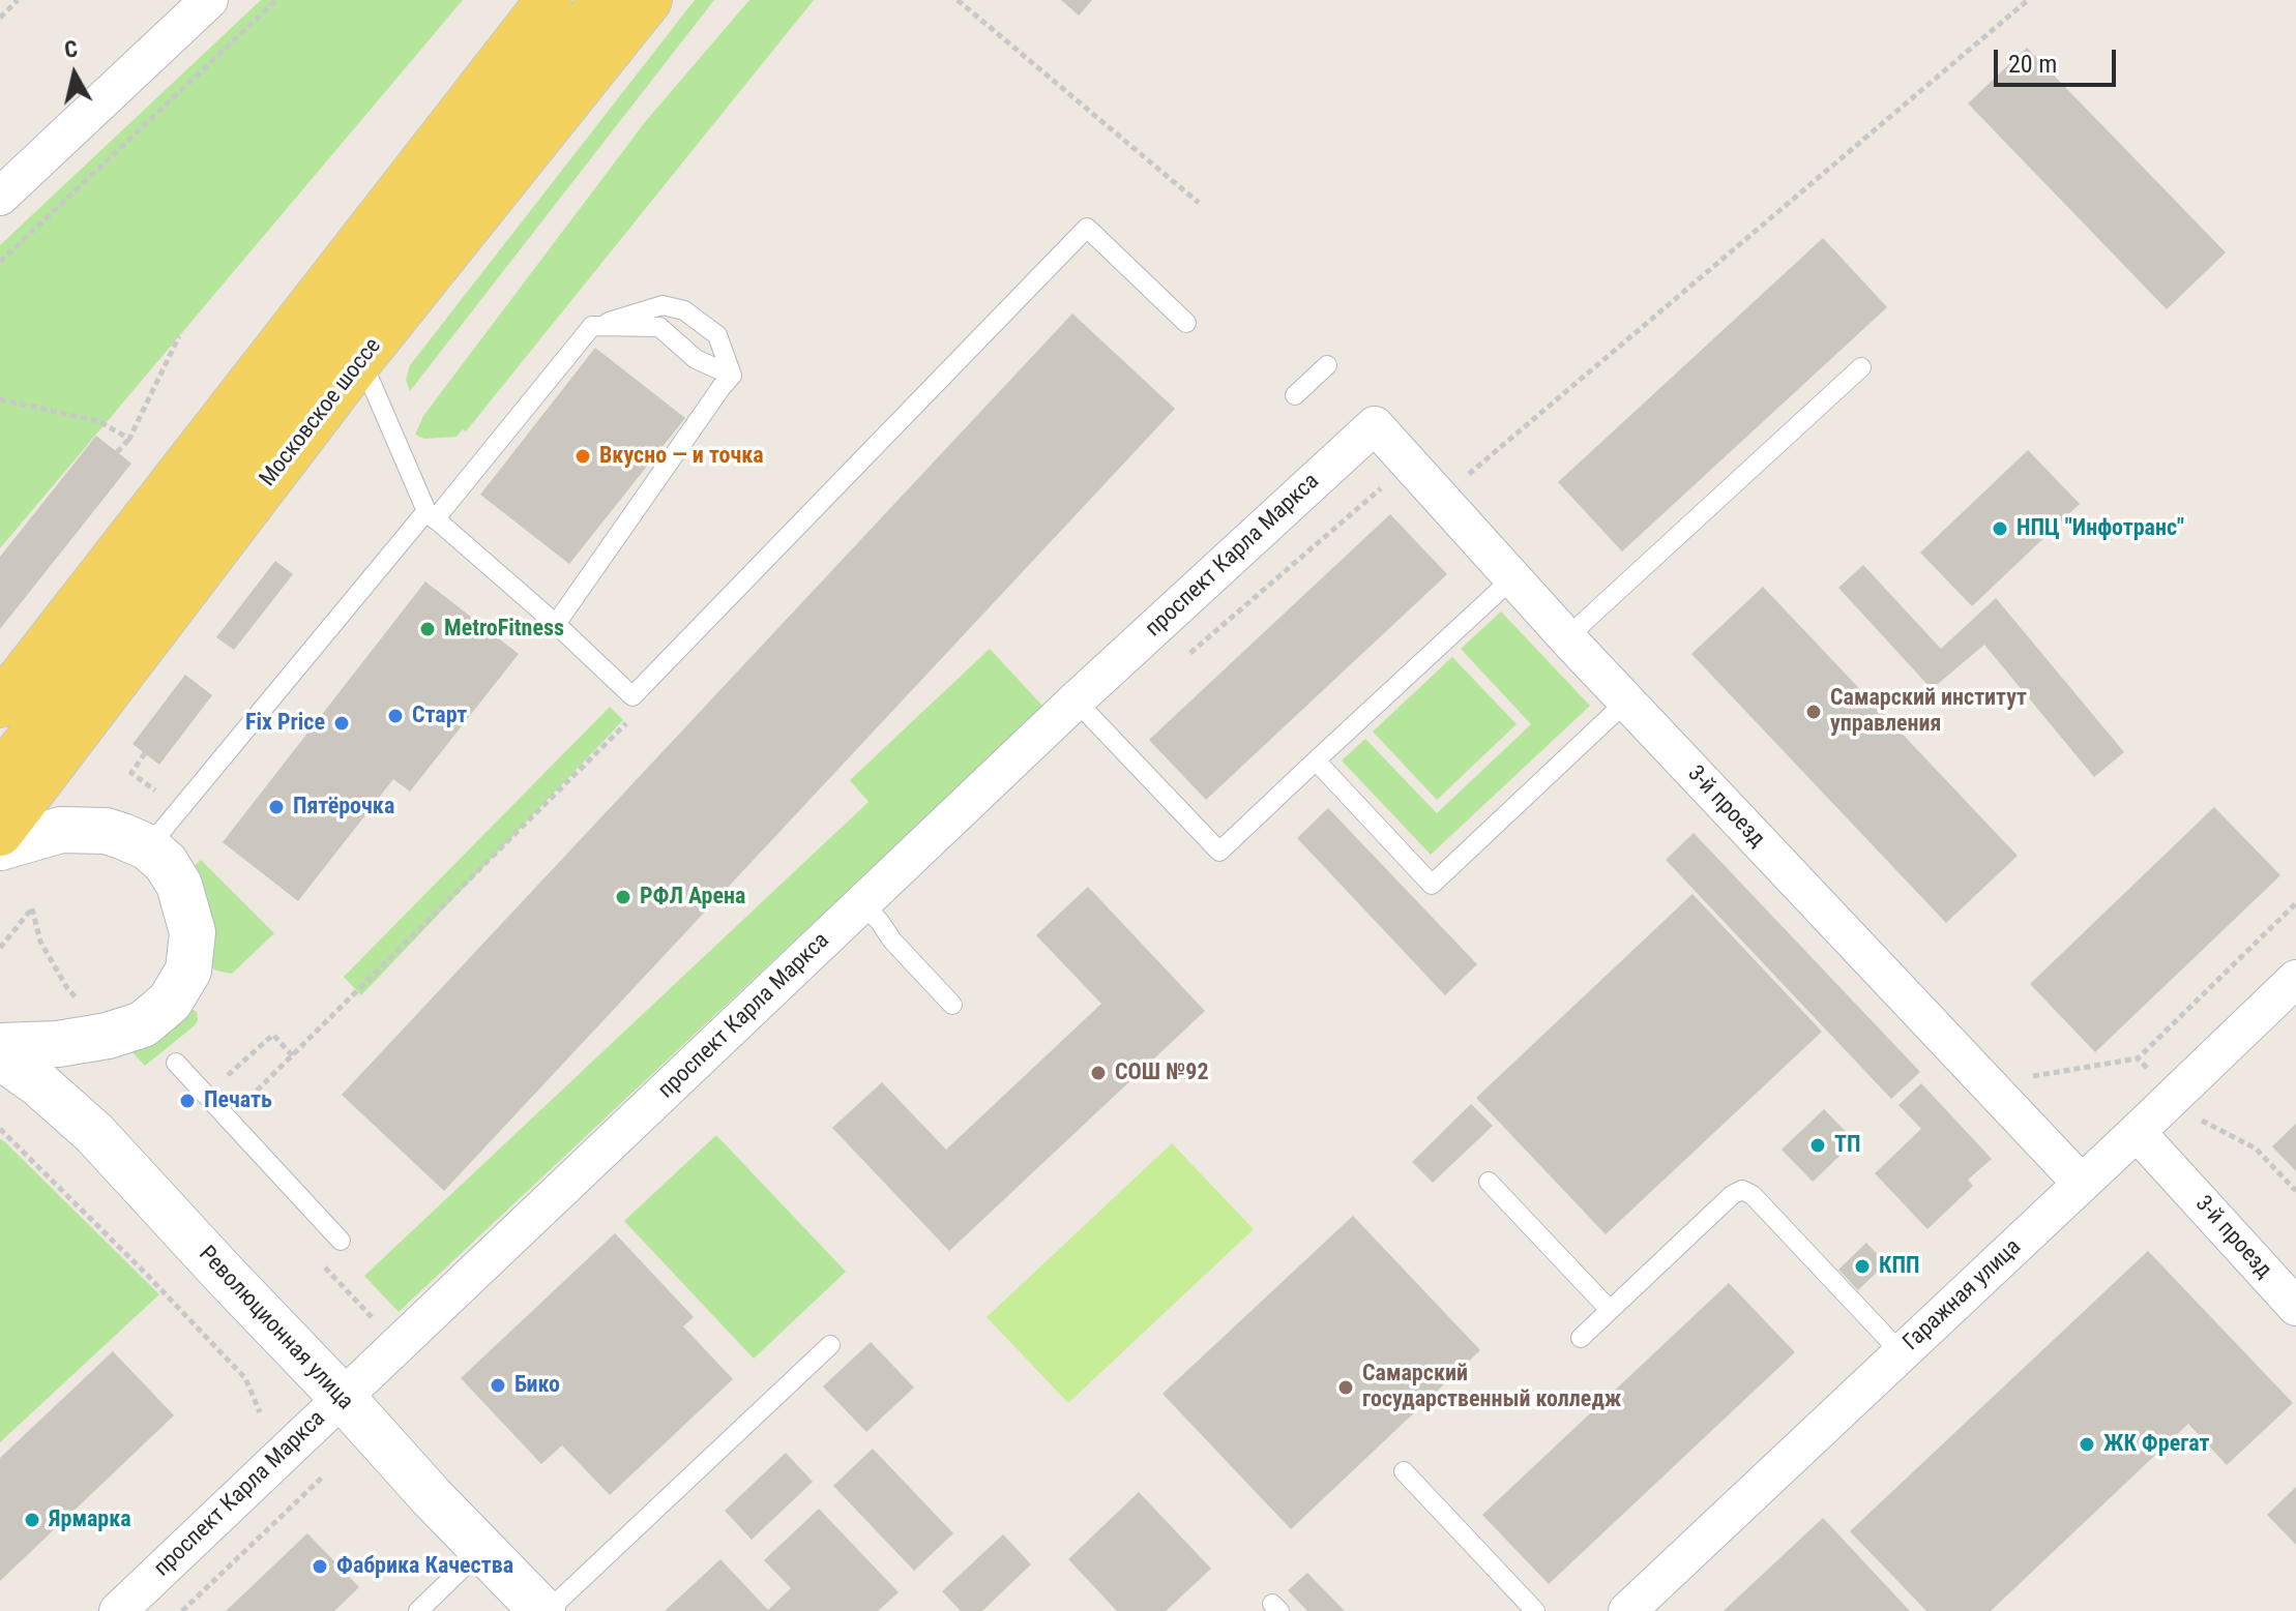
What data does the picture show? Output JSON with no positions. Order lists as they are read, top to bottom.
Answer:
{
  "streets": {
    "main road": ["Московское шоссе", "Революционная улица"],
    "street": ["проспект Карла Маркса", "3-й проезд", "Гаражная улица"]
  },
  "crossings": [
    ["проспект Карла Маркса", "3-й проезд"],
    ["проспект Карла Маркса", "Революционная улица"],
    ["3-й проезд", "Гаражная улица"]
  ],
  "places": [
    "Вкусно — и точка",
    "НПЦ \"Инфотранс\"",
    "MetroFitness",
    "Самарский институт управления",
    "Старт",
    "Fix Price",
    "Пятёрочка",
    "РФЛ Арена",
    "СОШ №92",
    "Печать",
    "ТП",
    "КПП",
    "Бико",
    "Самарский государственный колледж",
    "ЖК Фрегат",
    "Ярмарка",
    "Фабрика Качества"
  ],
  "scale_bar": "20 m",
  "north": "top"
}
